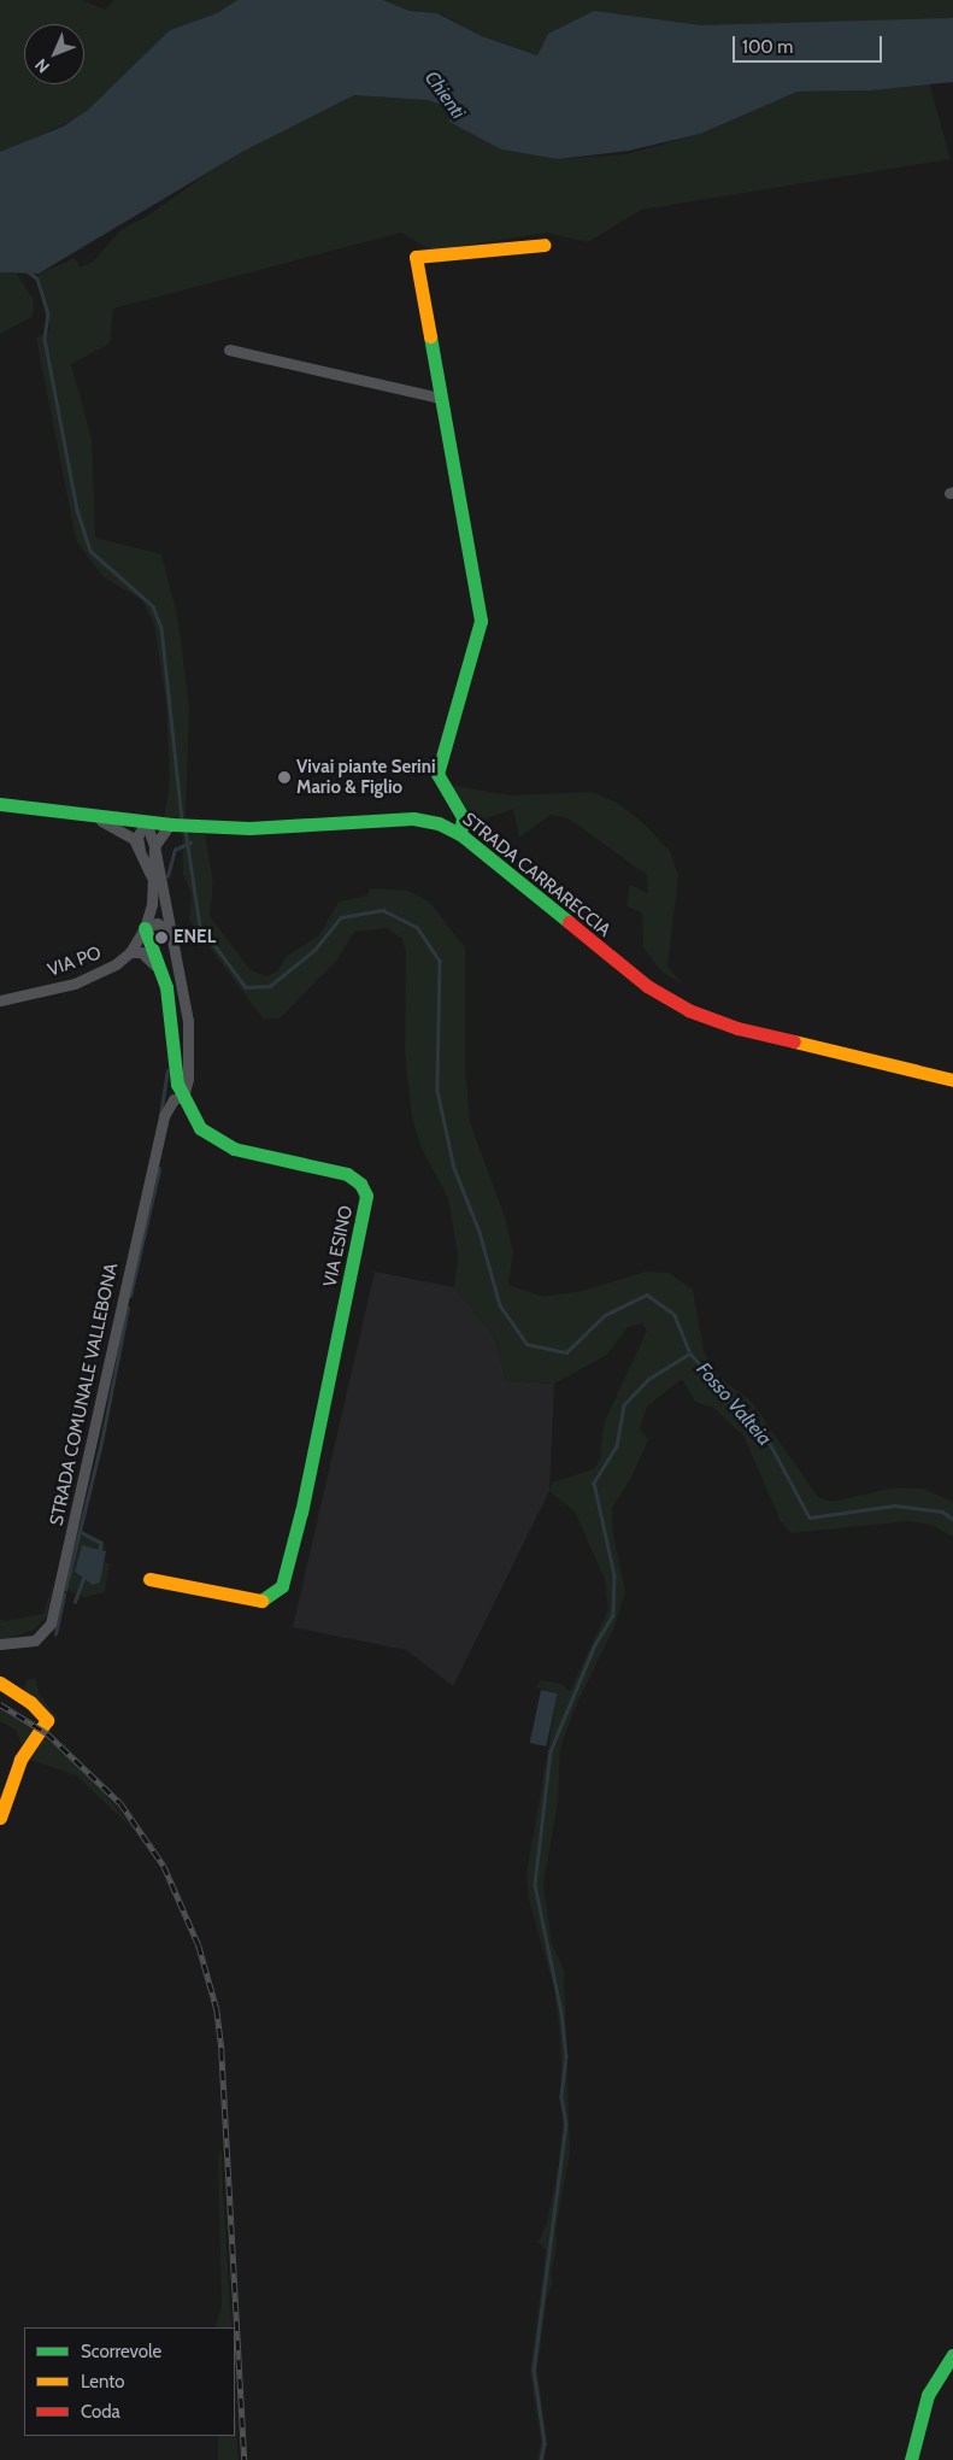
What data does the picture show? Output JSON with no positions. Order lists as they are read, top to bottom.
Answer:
{
  "streets": {
    "street": [
      "STRADA CARRARECCIA",
      "VIA PO",
      "VIA ESINO",
      "STRADA COMUNALE VALLEBONA"
    ]
  },
  "crossings": [
    ["VIA PO", "VIA ESINO"],
    ["VIA ESINO", "STRADA COMUNALE VALLEBONA"]
  ],
  "water": ["Chienti", "Fosso Valteia"],
  "places": ["Vivai piante Serini Mario & Figlio", "ENEL"],
  "legend": ["Scorrevole", "Lento", "Coda"],
  "scale_bar": "100 m",
  "north": "bottom left"
}
